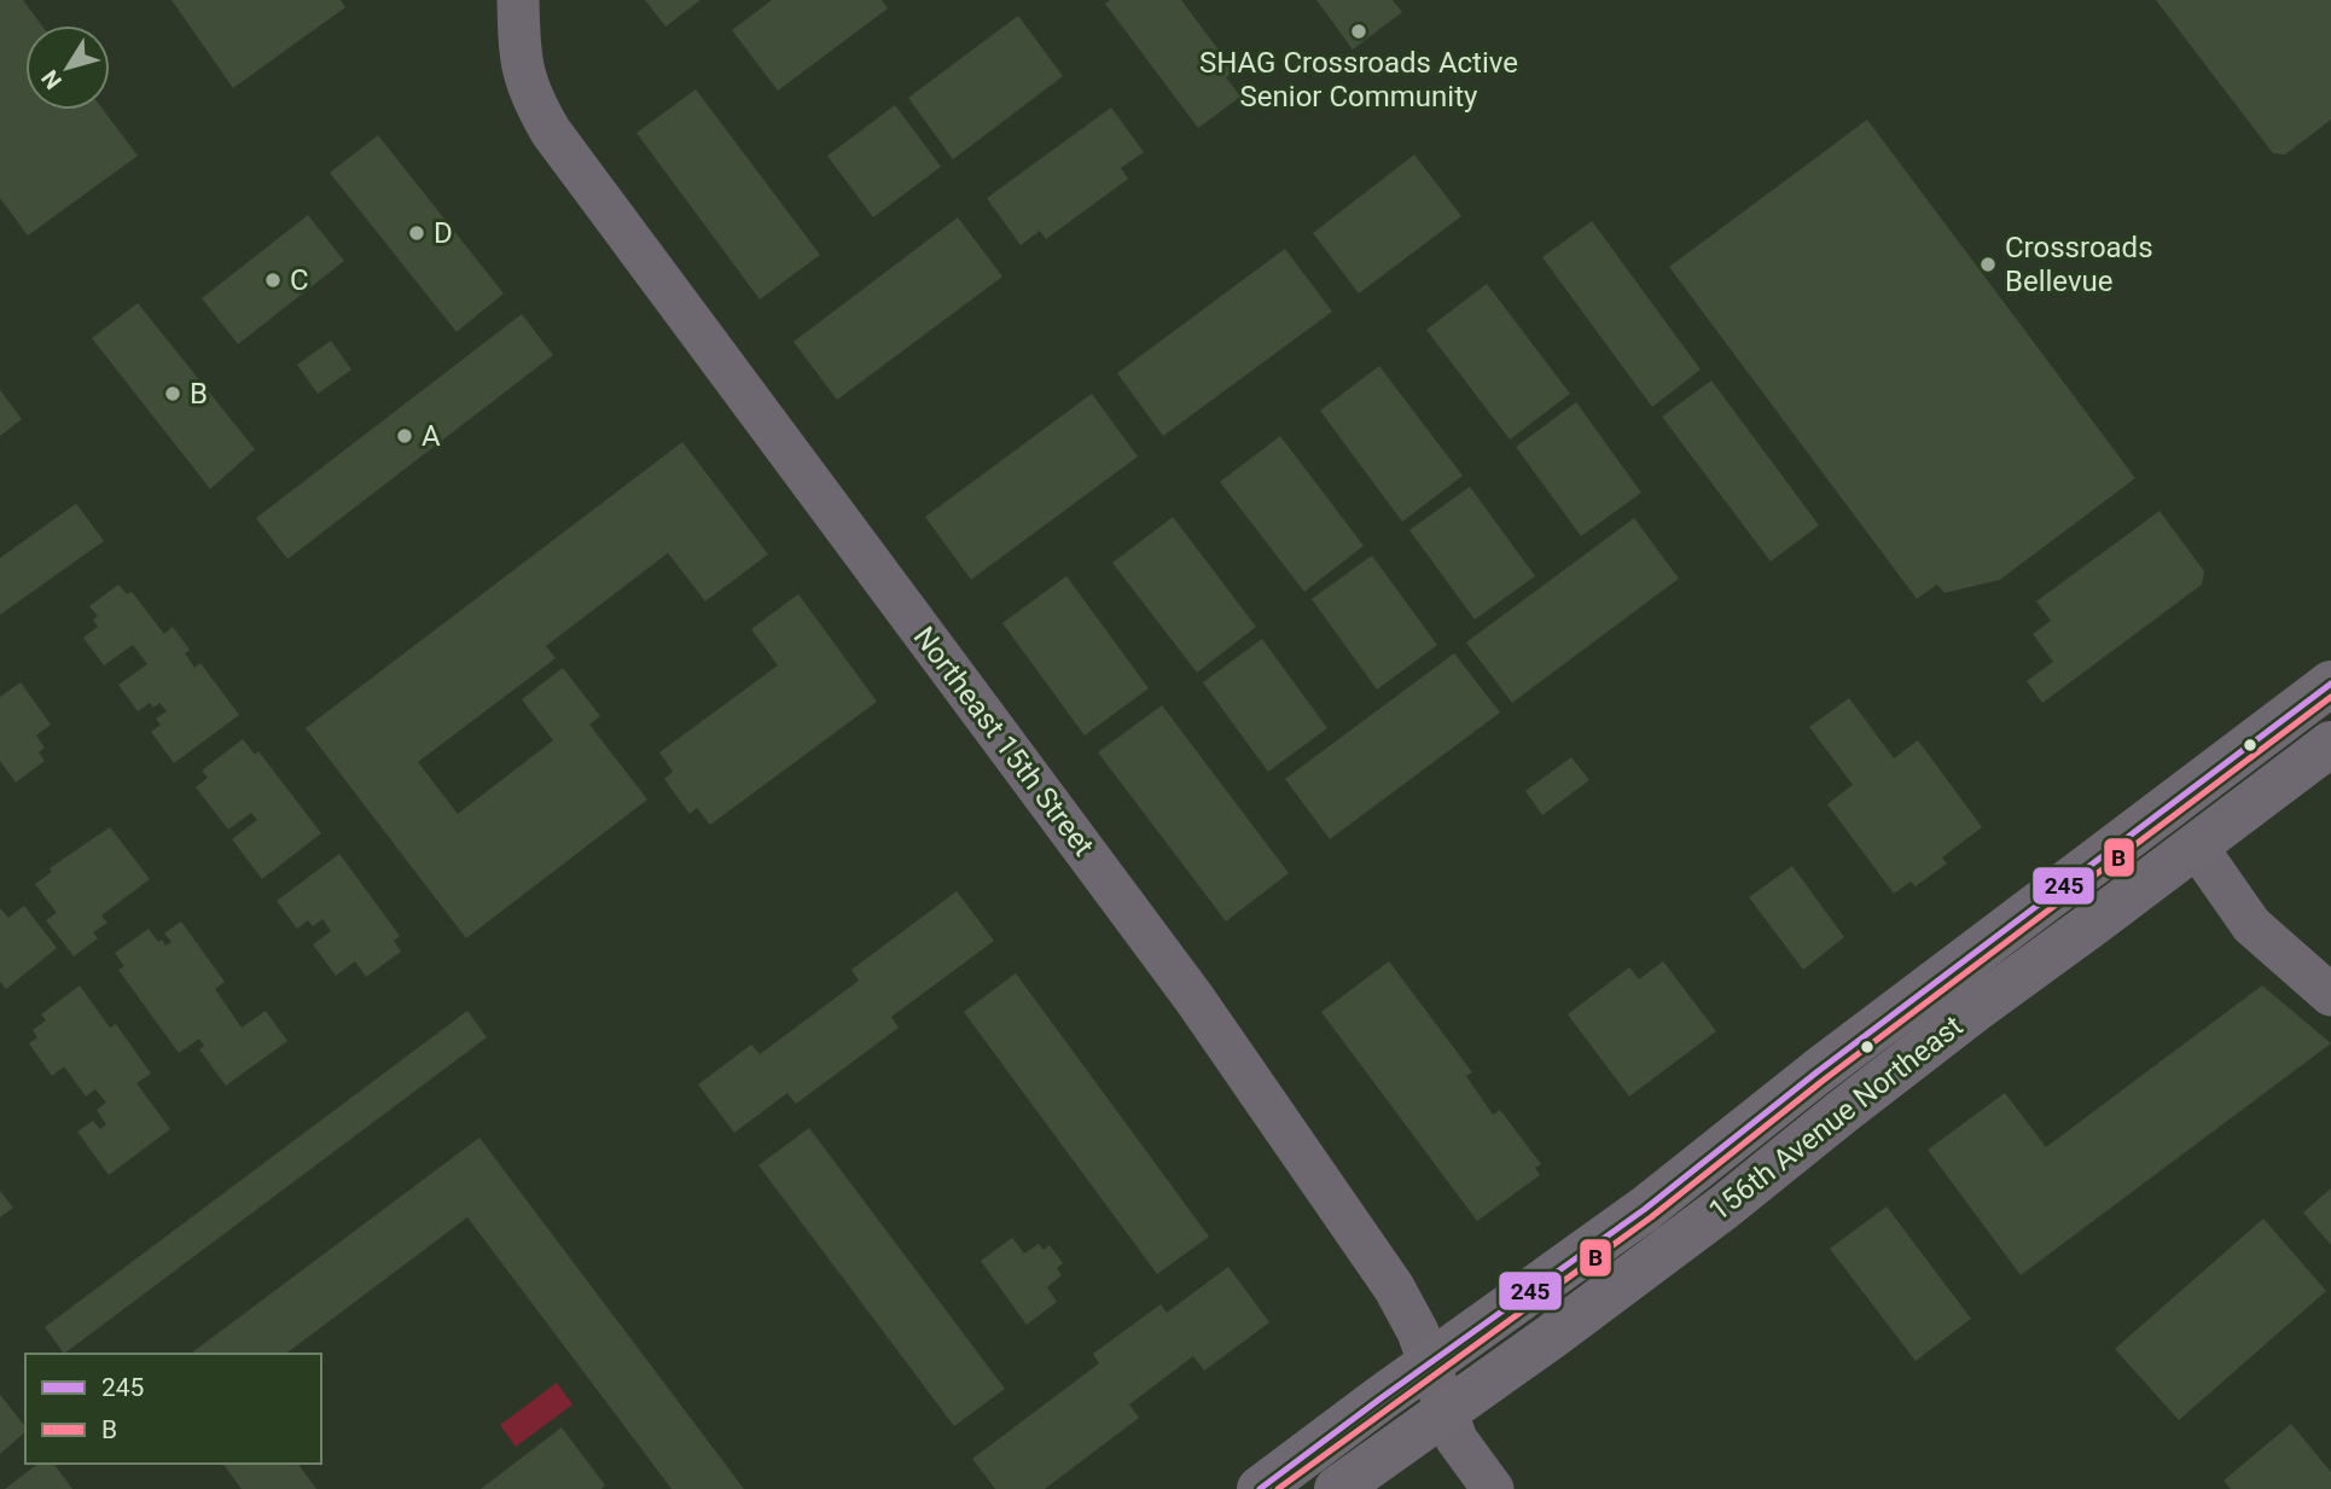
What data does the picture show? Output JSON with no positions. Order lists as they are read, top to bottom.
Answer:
{
  "streets": {
    "main road": ["156th Avenue Northeast"],
    "street": ["Northeast 15th Street"]
  },
  "crossings": [
    ["Northeast 15th Street", "156th Avenue Northeast"]
  ],
  "places": [
    "SHAG Crossroads Active Senior Community",
    "D",
    "Crossroads Bellevue",
    "C",
    "B",
    "A"
  ],
  "lines": ["transit line 245", "transit line B"],
  "legend": ["245", "B"],
  "north": "bottom left"
}
